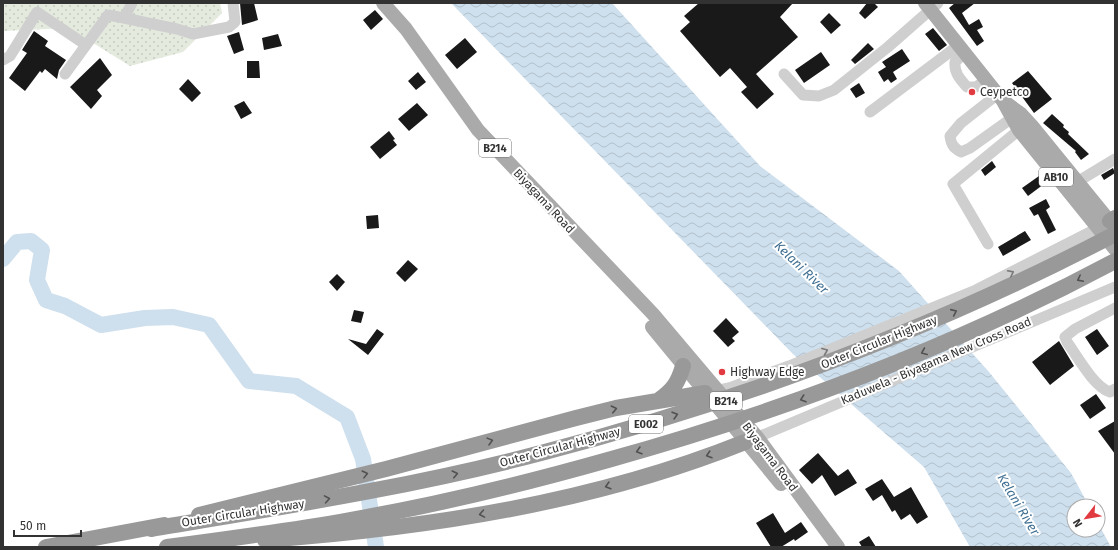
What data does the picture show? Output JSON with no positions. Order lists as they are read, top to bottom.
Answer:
{
  "streets": {
    "highway": ["Outer Circular Highway", "E002"],
    "main road": ["B214", "AB10", "Biyagama Road"],
    "street": ["Kaduwela - Biyagama New Cross Road"]
  },
  "crossings": [
    ["AB10", "Outer Circular Highway"],
    ["Biyagama Road", "Kaduwela - Biyagama New Cross Road"]
  ],
  "water": ["Kelani River"],
  "places": ["Ceypetco", "Highway Edge"],
  "scale_bar": "50 m",
  "north": "bottom left"
}
